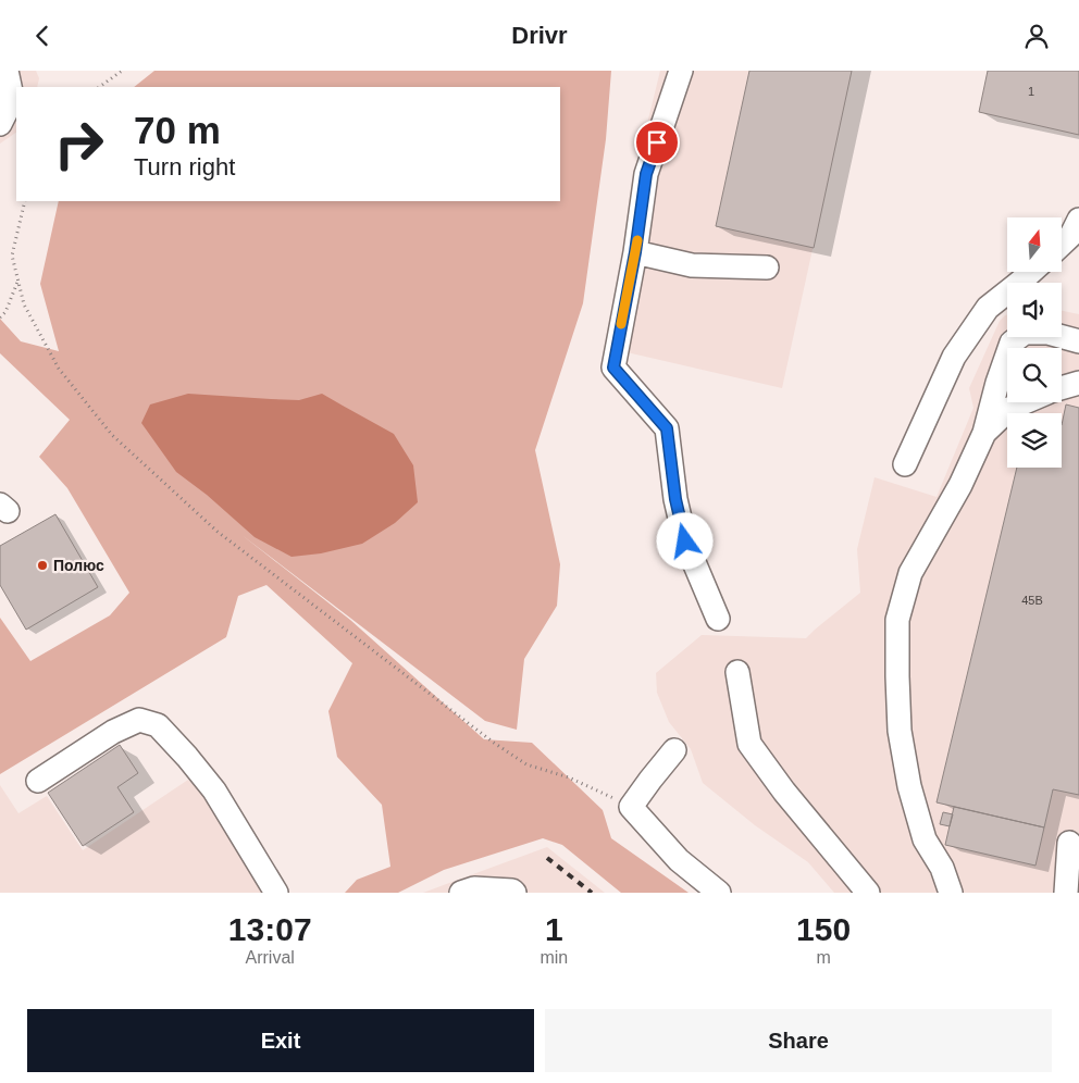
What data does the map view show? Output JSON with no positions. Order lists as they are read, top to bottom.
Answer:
{
  "places": ["Полюс"],
  "house_numbers": ["1", "45В"],
  "north": "top",
  "page": {
    "header": "Drivr",
    "turn": ["70 m", "Turn right"],
    "eta": [
      "13:07",
      "Arrival",
      "1",
      "min",
      "150",
      "m"
    ],
    "buttons": ["Exit", "Share"]
  }
}
